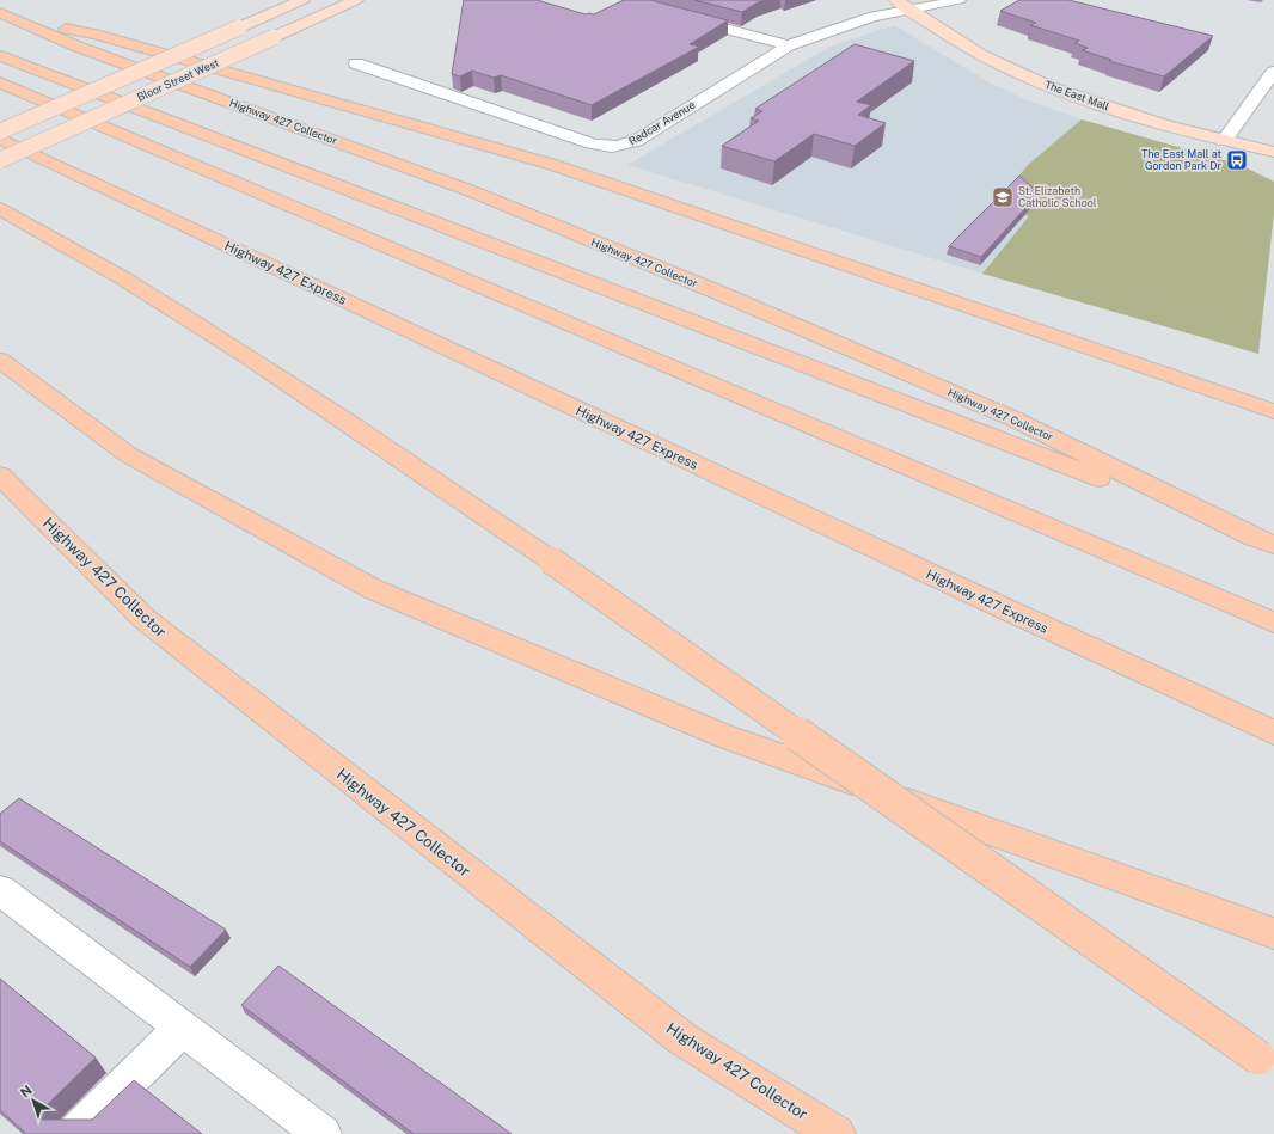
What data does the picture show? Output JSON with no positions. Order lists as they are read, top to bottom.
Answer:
{
  "streets": {
    "highway": ["Highway 427 Collector", "Highway 427 Express"],
    "main road": ["Bloor Street West", "The East Mall"],
    "street": ["Redcar Avenue"]
  },
  "crossings": [
    ["The East Mall", "Redcar Avenue"]
  ],
  "places": {
    "bus stop": ["The East Mall at Gordon Park Dr"],
    "school or university": ["St. Elizabeth Catholic School"]
  },
  "north": "top left"
}
